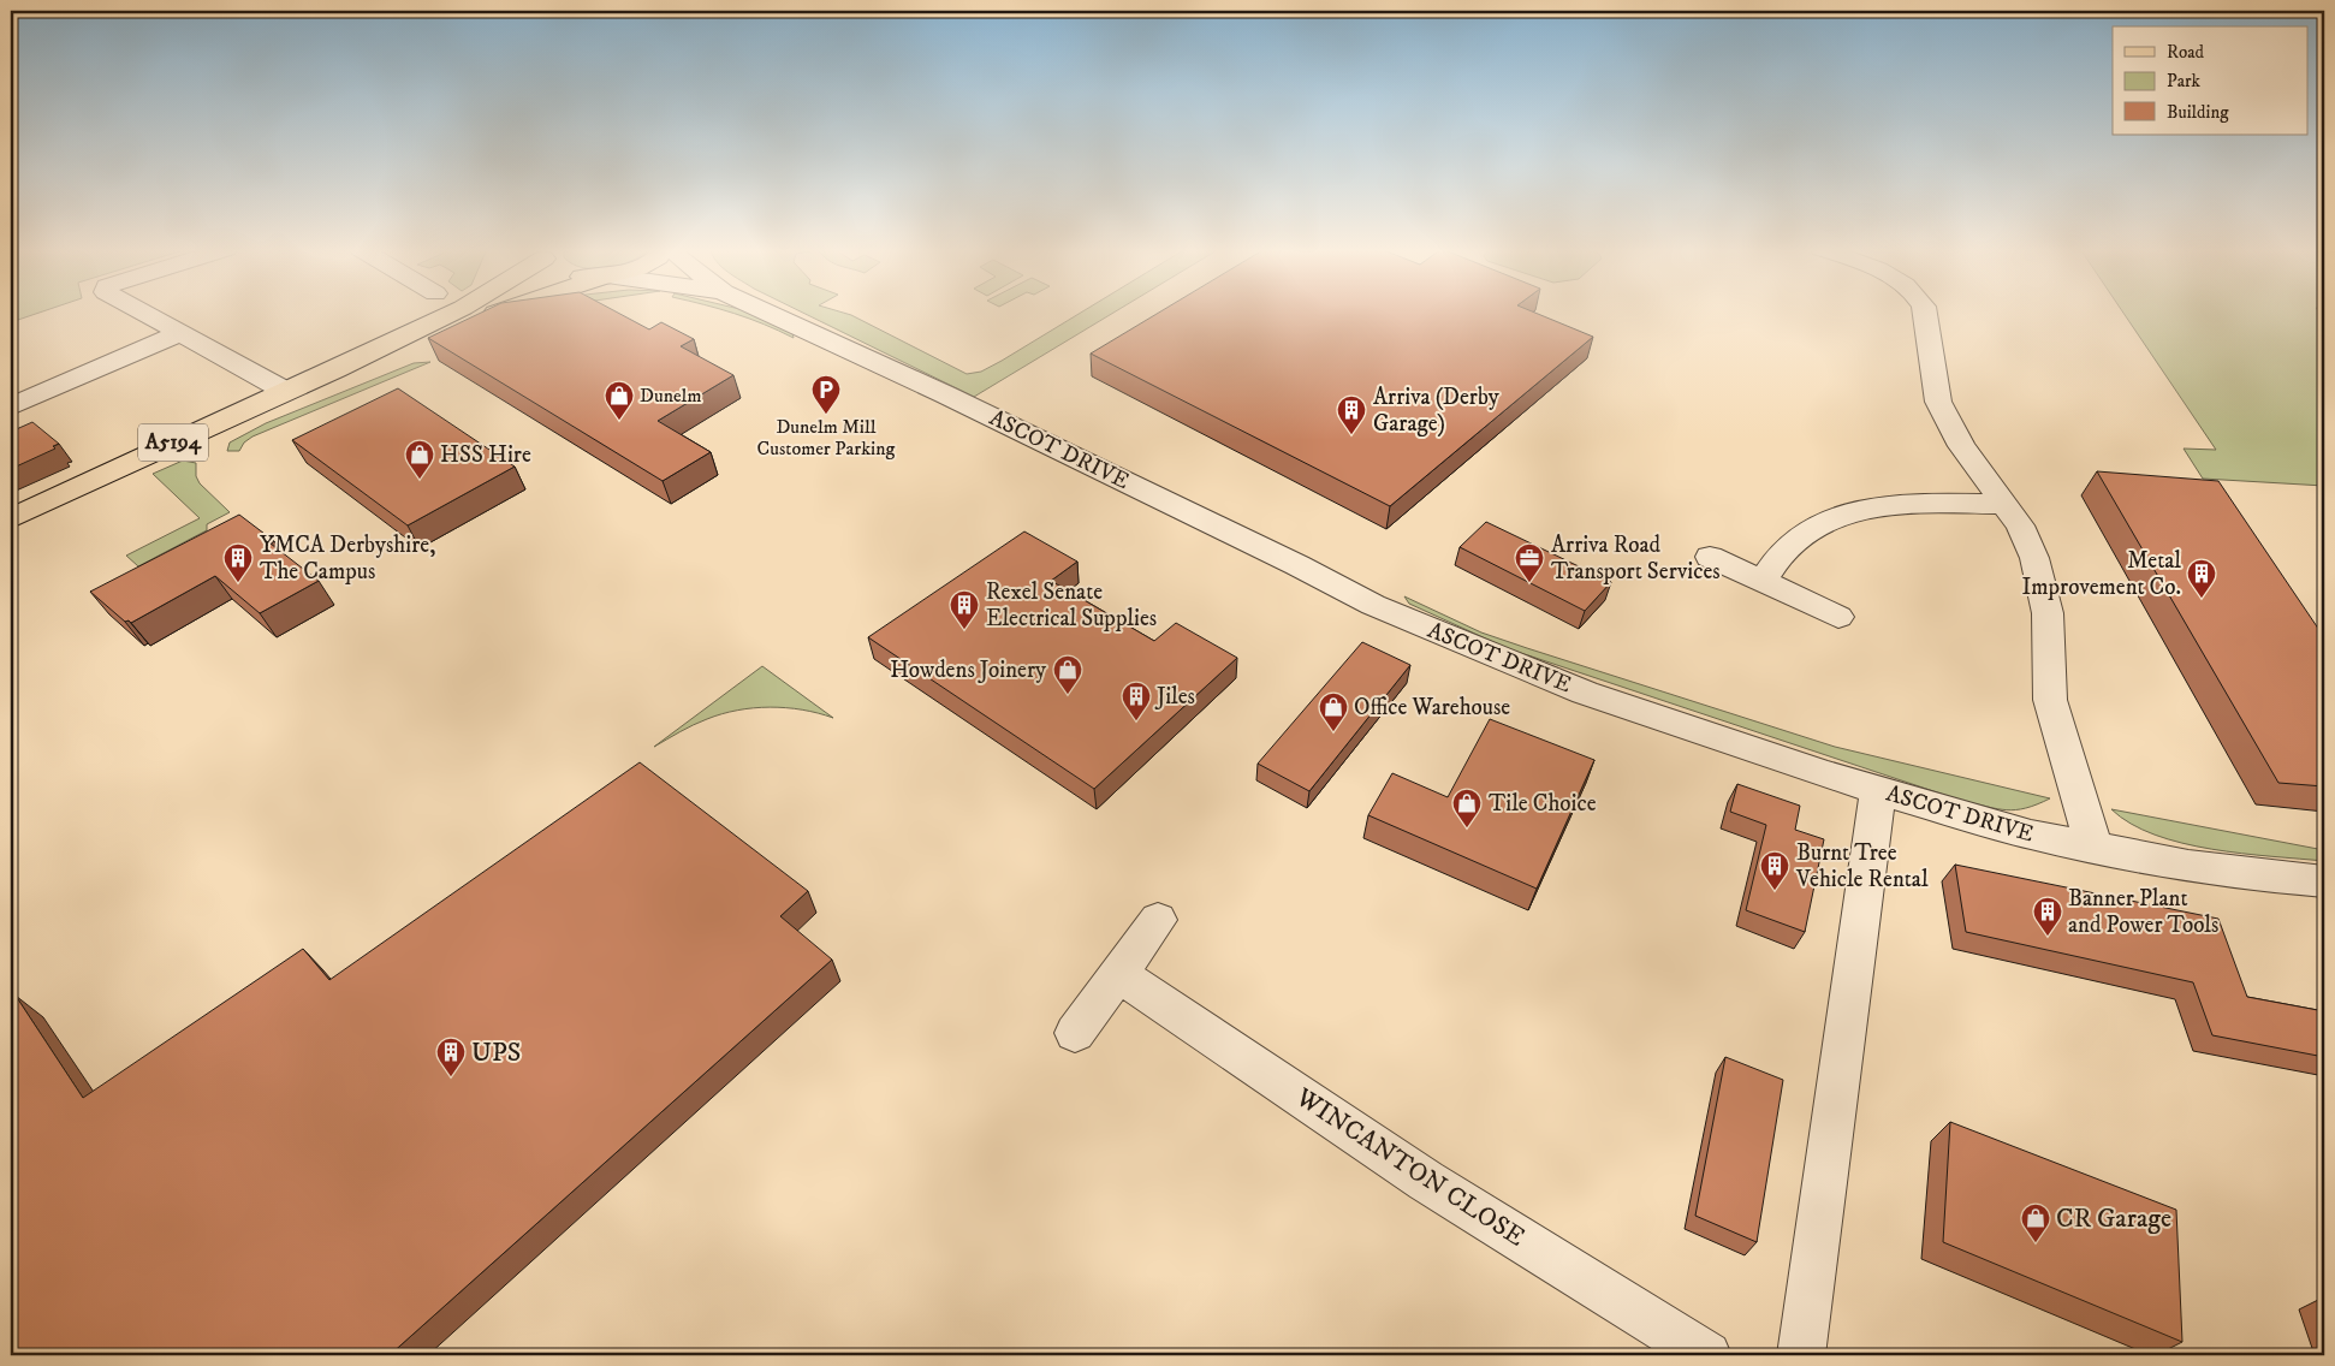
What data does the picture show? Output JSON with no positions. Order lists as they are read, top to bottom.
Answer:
{
  "streets": {
    "main road": ["A5194"],
    "street": ["ASCOT DRIVE", "WINCANTON CLOSE"]
  },
  "places": {
    "parking": ["Dunelm Mill Customer Parking"],
    "shop": [
      "Dunelm",
      "HSS Hire",
      "Howdens Joinery",
      "Office Warehouse",
      "Tile Choice",
      "CR Garage"
    ],
    "building": [
      "Arriva (Derby Garage)",
      "YMCA Derbyshire, The Campus",
      "Metal Improvement Co.",
      "Rexel Senate Electrical Supplies",
      "Jiles",
      "Burnt Tree Vehicle Rental",
      "Banner Plant and Power Tools",
      "UPS"
    ],
    "office": ["Arriva Road Transport Services"]
  },
  "legend": ["Road", "Park", "Building"]
}
